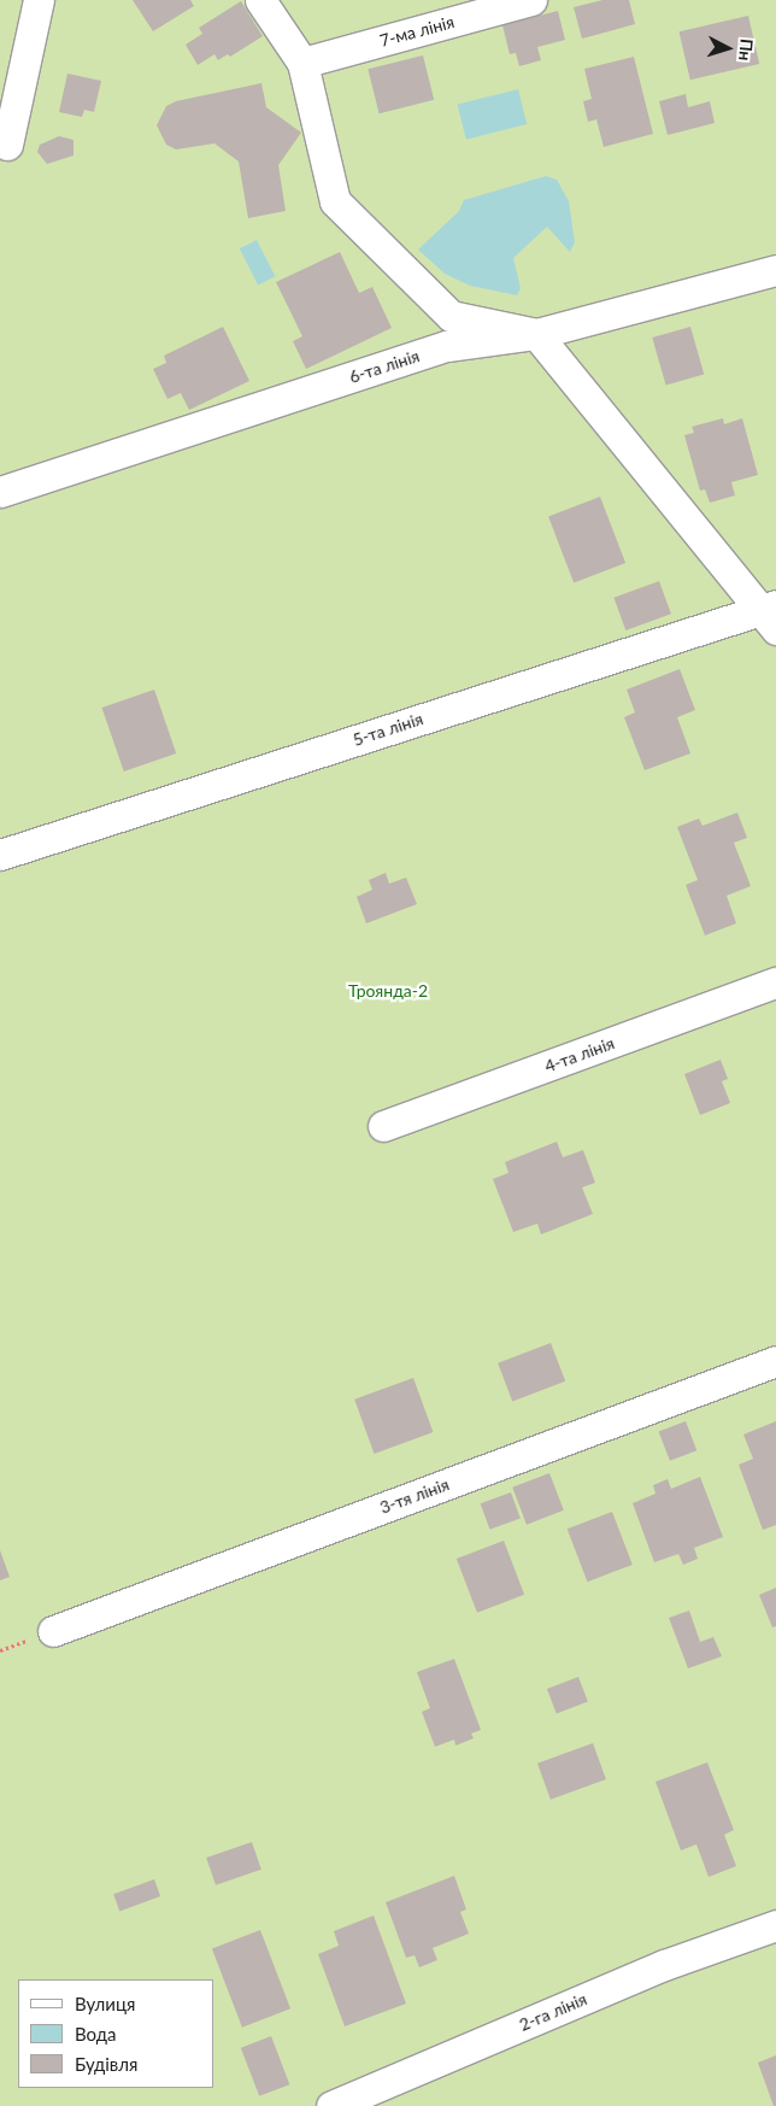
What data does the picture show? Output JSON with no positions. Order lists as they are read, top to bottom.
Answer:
{
  "streets": {
    "street": [
      "7-ма лінія",
      "6-та лінія",
      "5-та лінія",
      "4-та лінія",
      "3-тя лінія",
      "2-га лінія"
    ]
  },
  "parks": ["Троянда-2"],
  "legend": ["Вулиця", "Вода", "Будівля"],
  "north": "right"
}
